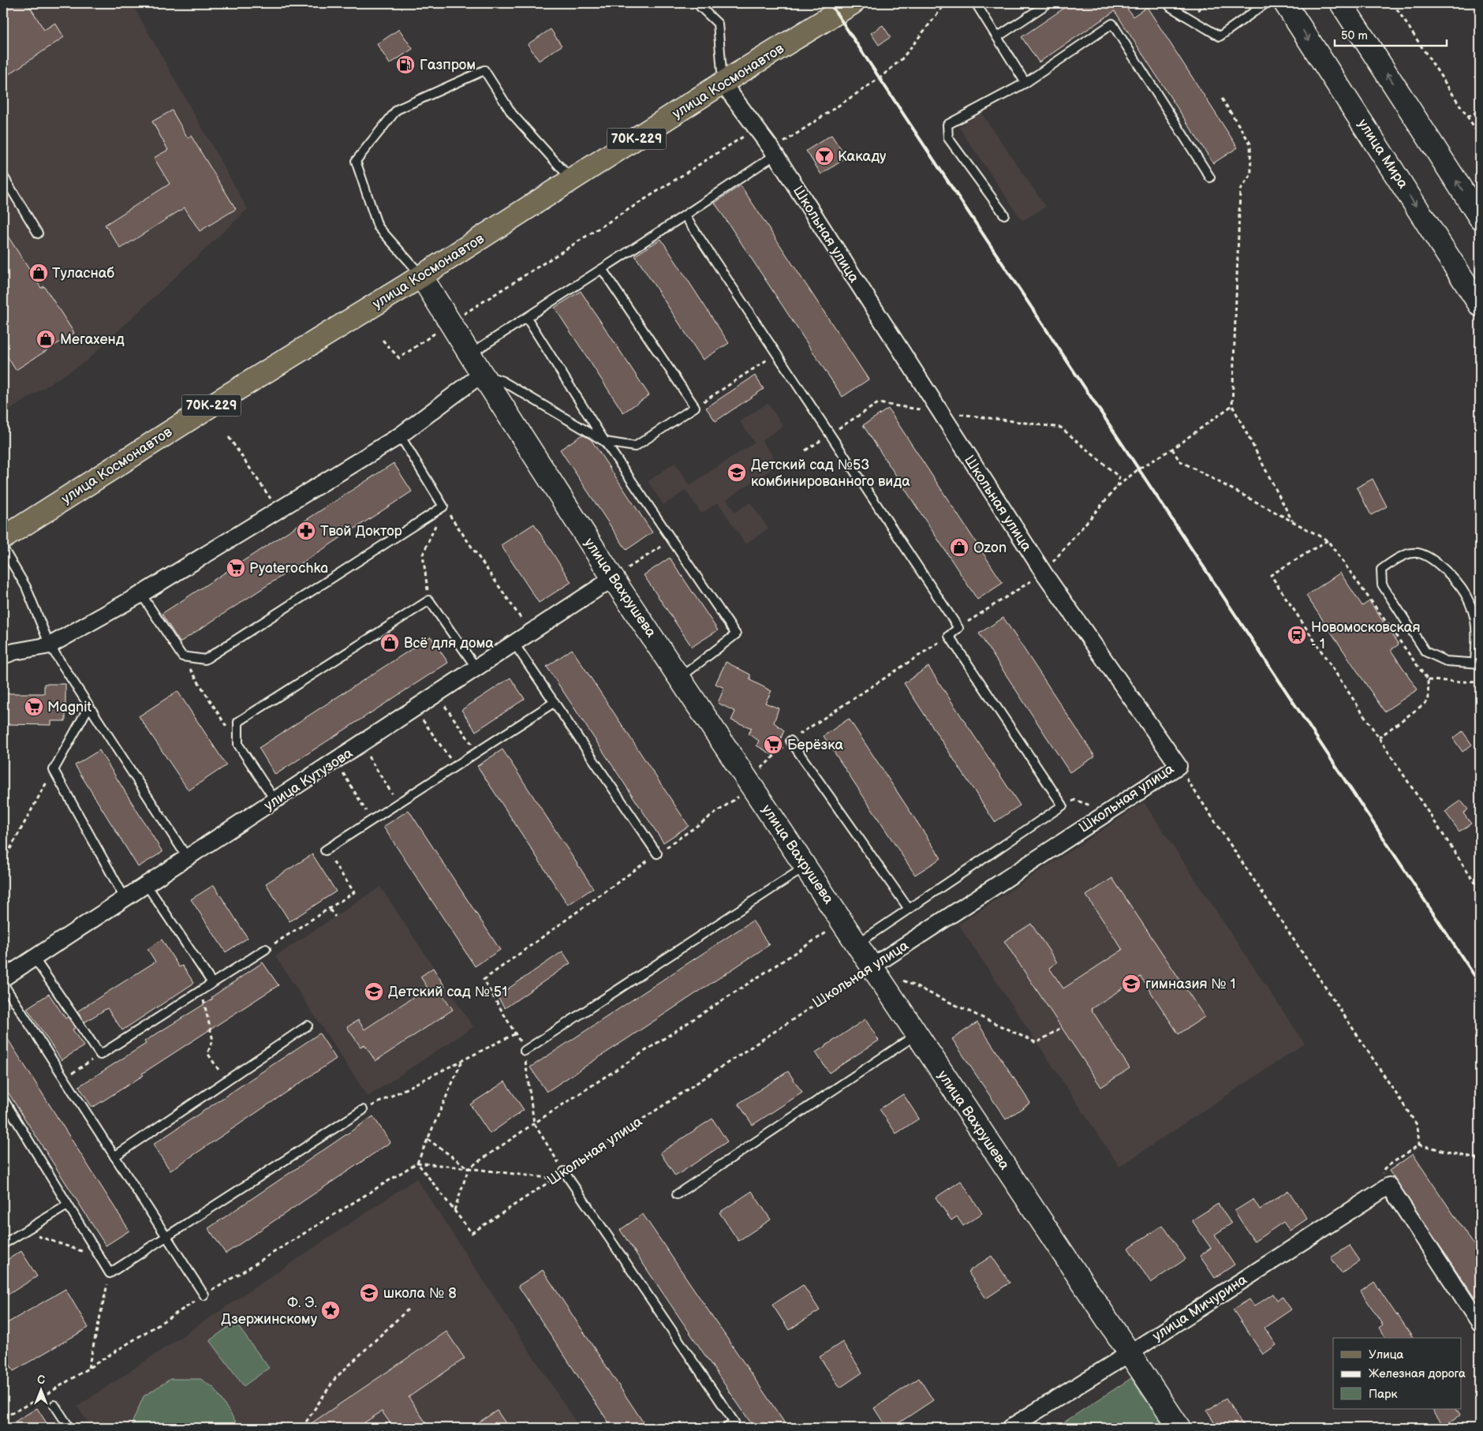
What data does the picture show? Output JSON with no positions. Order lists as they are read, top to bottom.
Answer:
{
  "streets": {
    "main road": [
      "улица Космонавтов",
      "70К-229",
      "улица Мира",
      "улица Вахрушева"
    ],
    "street": ["Школьная улица", "улица Кутузова", "улица Мичурина"]
  },
  "crossings": [
    ["улица Космонавтов", "Школьная улица"],
    ["улица Космонавтов", "улица Вахрушева"],
    ["Школьная улица", "улица Вахрушева"],
    ["улица Вахрушева", "улица Кутузова"],
    ["улица Вахрушева", "улица Мичурина"]
  ],
  "places": {
    "fuel station": ["Газпром"],
    "bar": ["Какаду"],
    "shop": [
      "Туласнаб",
      "Мегахенд",
      "Ozon",
      "Всё для дома"
    ],
    "school or university": [
      "Детский сад №53 комбинированного вида",
      "гимназия № 1",
      "Детский сад № 51",
      "школа № 8"
    ],
    "pharmacy": ["Твой Доктор"],
    "supermarket": ["Pyaterochka", "Magnit", "Берёзка"],
    "station": ["Новомосковская - 1"],
    "place": ["Ф. Э. Дзержинскому"]
  },
  "legend": ["Улица", "Железная дорога", "Парк"],
  "scale_bar": "50 m",
  "north": "top"
}
